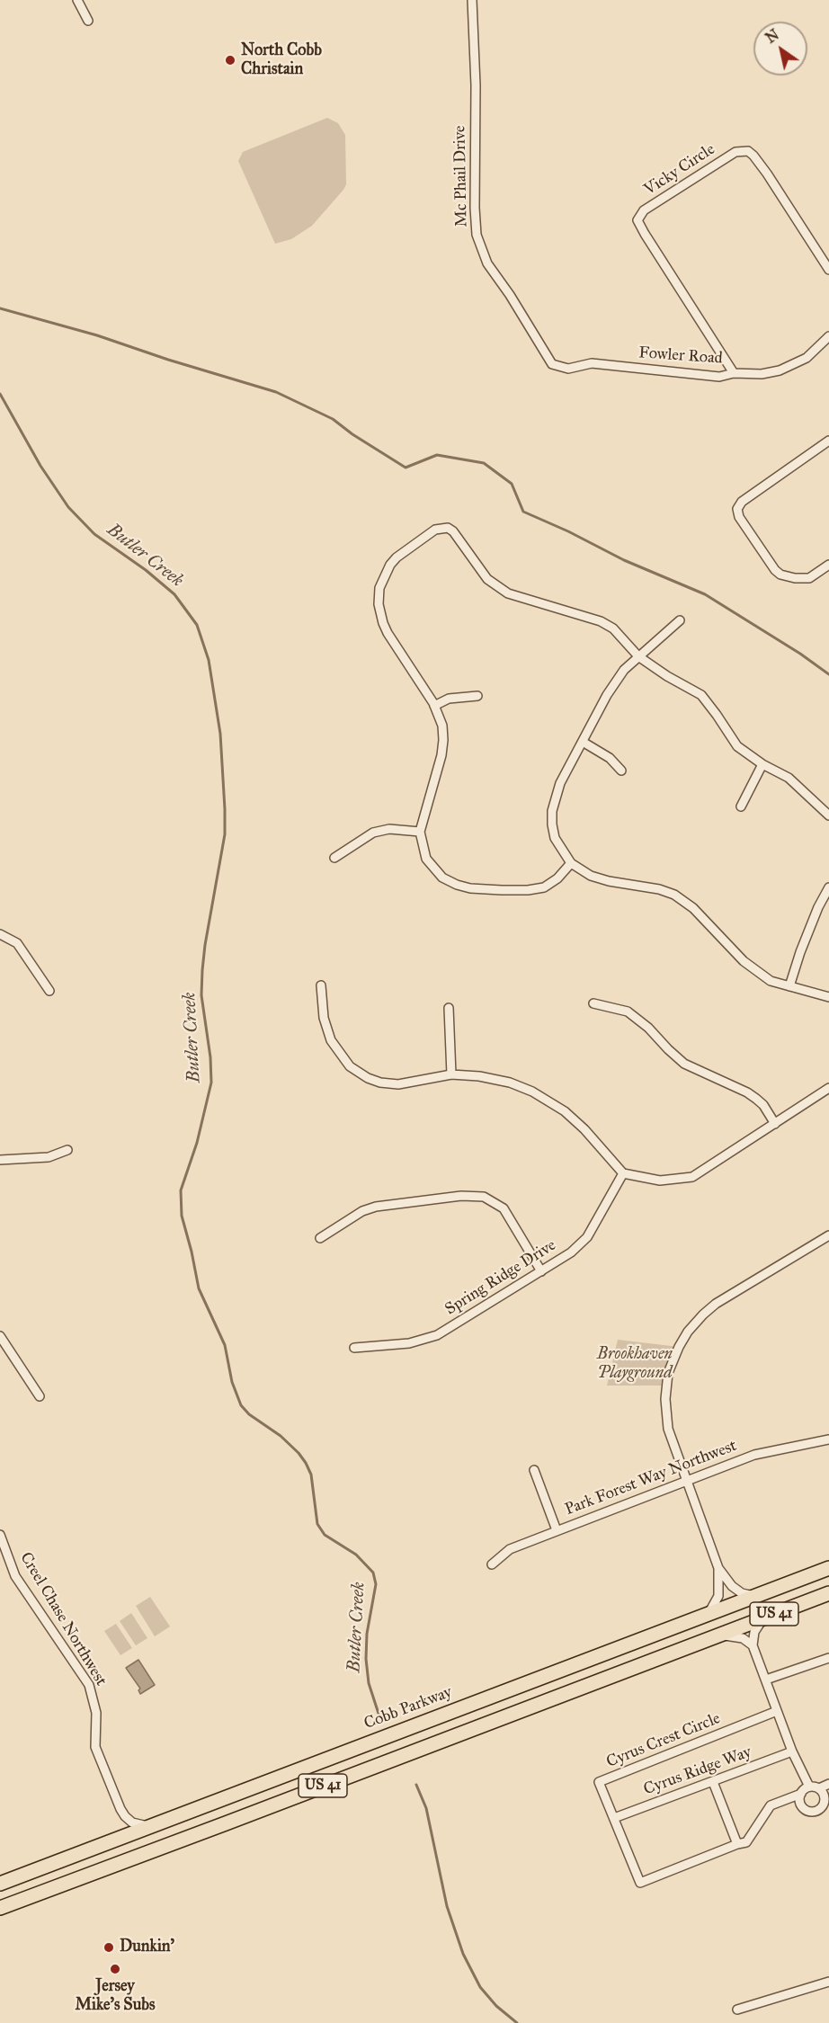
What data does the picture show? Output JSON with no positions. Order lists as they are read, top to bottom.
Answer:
{
  "streets": {
    "main road": ["US 41", "Cobb Parkway"],
    "street": [
      "Vicky Circle",
      "Mc Phail Drive",
      "Fowler Road",
      "Spring Ridge Drive",
      "Park Forest Way Northwest",
      "Creel Chase Northwest",
      "Cyrus Crest Circle",
      "Cyrus Ridge Way"
    ]
  },
  "crossings": [
    ["Vicky Circle", "Fowler Road"],
    ["Mc Phail Drive", "Fowler Road"],
    ["Creel Chase Northwest", "Cobb Parkway"],
    ["Cyrus Crest Circle", "Cyrus Ridge Way"]
  ],
  "water": ["Butler Creek"],
  "parks": ["Brookhaven Playground"],
  "places": ["North Cobb Christain", "Dunkin'", "Jersey Mike's Subs"],
  "north": "top left"
}
